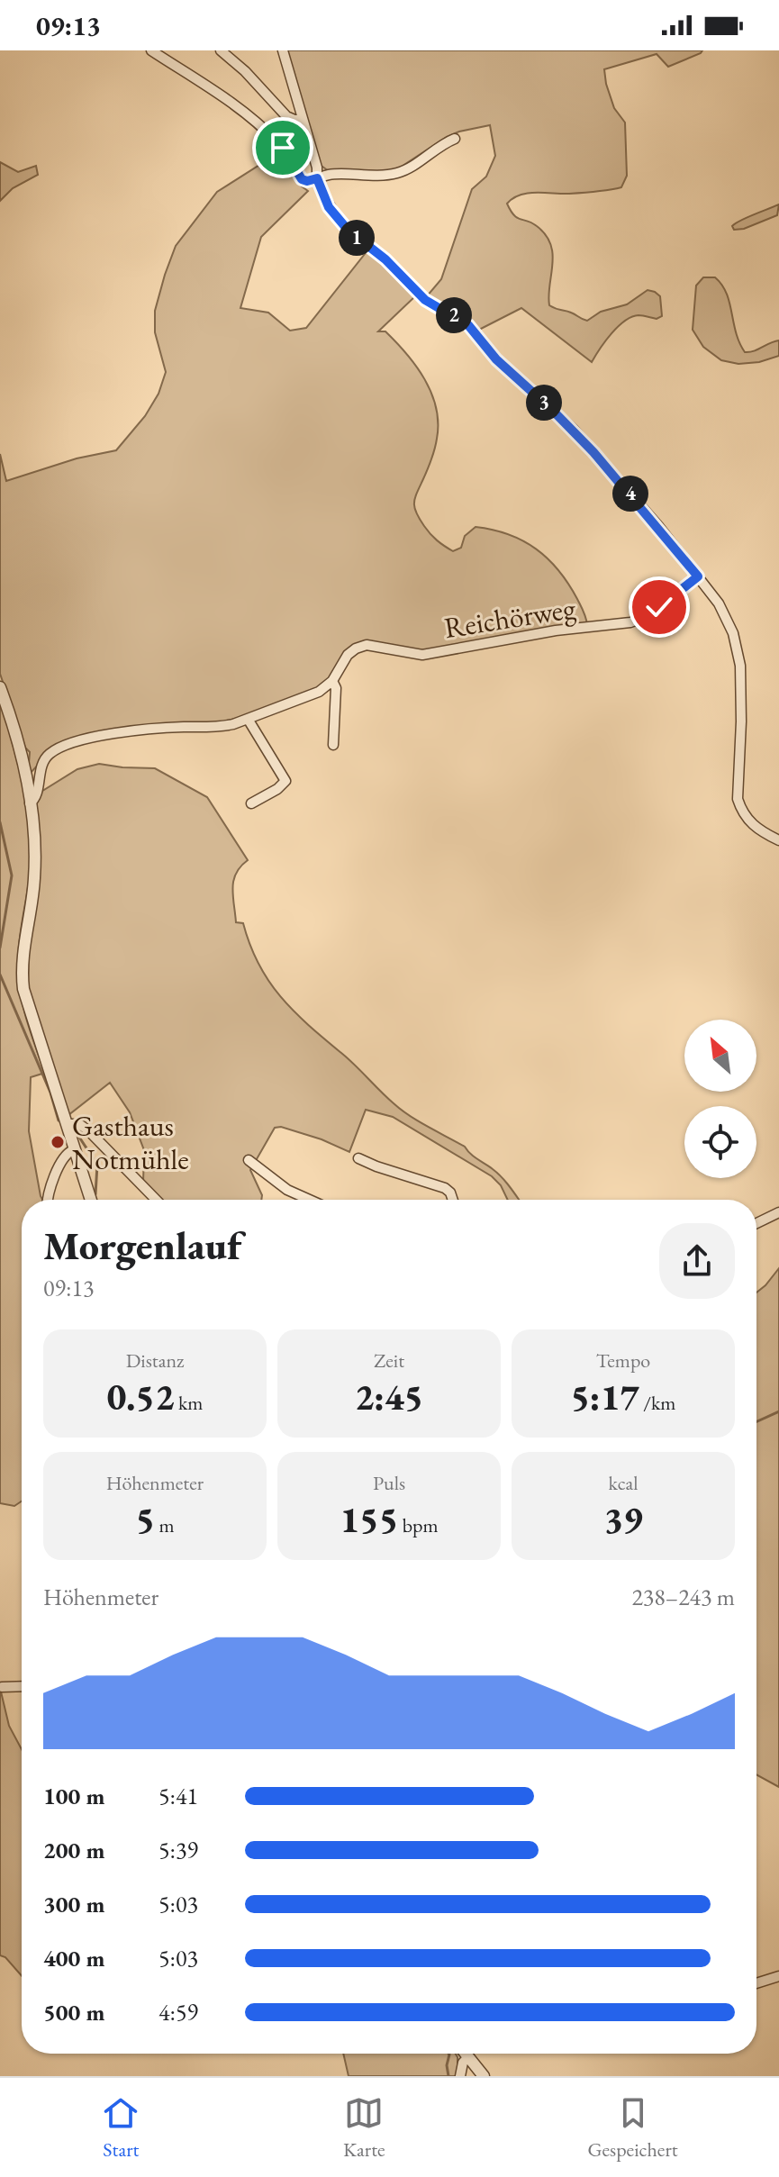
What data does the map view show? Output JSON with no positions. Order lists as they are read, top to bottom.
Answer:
{
  "streets": {
    "street": ["Reichörweg"]
  },
  "places": ["Gasthaus Notmühle"],
  "north": "top left",
  "page": {
    "status": "09:13",
    "pins": [
      "1",
      "2",
      "3",
      "4"
    ],
    "heading": ["Morgenlauf", "09:13"],
    "stats": [
      ["Distanz", "0.52 km"],
      ["Zeit", "2:45"],
      ["Tempo", "5:17 /km"],
      ["Höhenmeter", "5 m"],
      ["Puls", "155 bpm"],
      ["kcal", "39"]
    ],
    "chart": ["Höhenmeter", "238–243 m"],
    "list": [
      {
        "name": "100 m",
        "note": "5:41"
      },
      {
        "name": "200 m",
        "note": "5:39"
      },
      {
        "name": "300 m",
        "note": "5:03"
      },
      {
        "name": "400 m",
        "note": "5:03"
      },
      {
        "name": "500 m",
        "note": "4:59"
      }
    ],
    "tabs": ["Start", "Karte", "Gespeichert"]
  }
}
